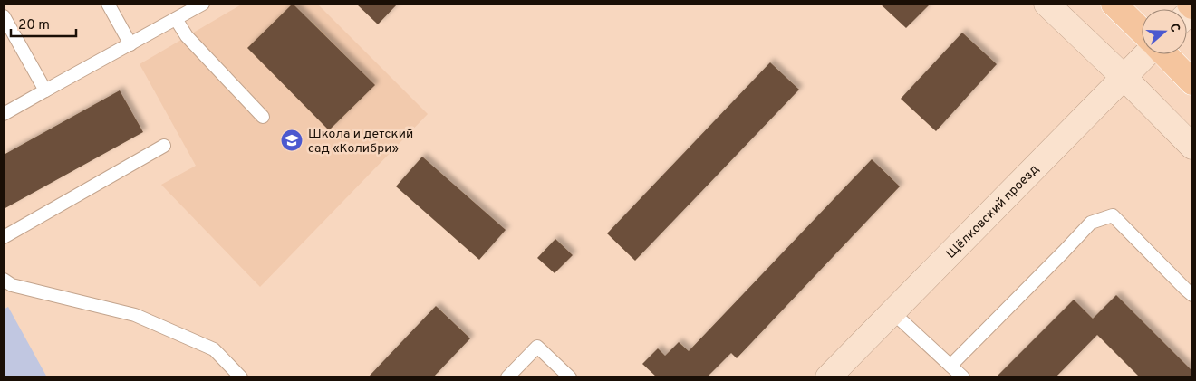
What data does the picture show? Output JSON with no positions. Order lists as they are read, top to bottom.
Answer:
{
  "streets": {
    "street": ["Щёлковский проезд"]
  },
  "places": {
    "school or university": ["Школа и детский сад «Колибри»"]
  },
  "scale_bar": "20 m",
  "north": "right"
}
